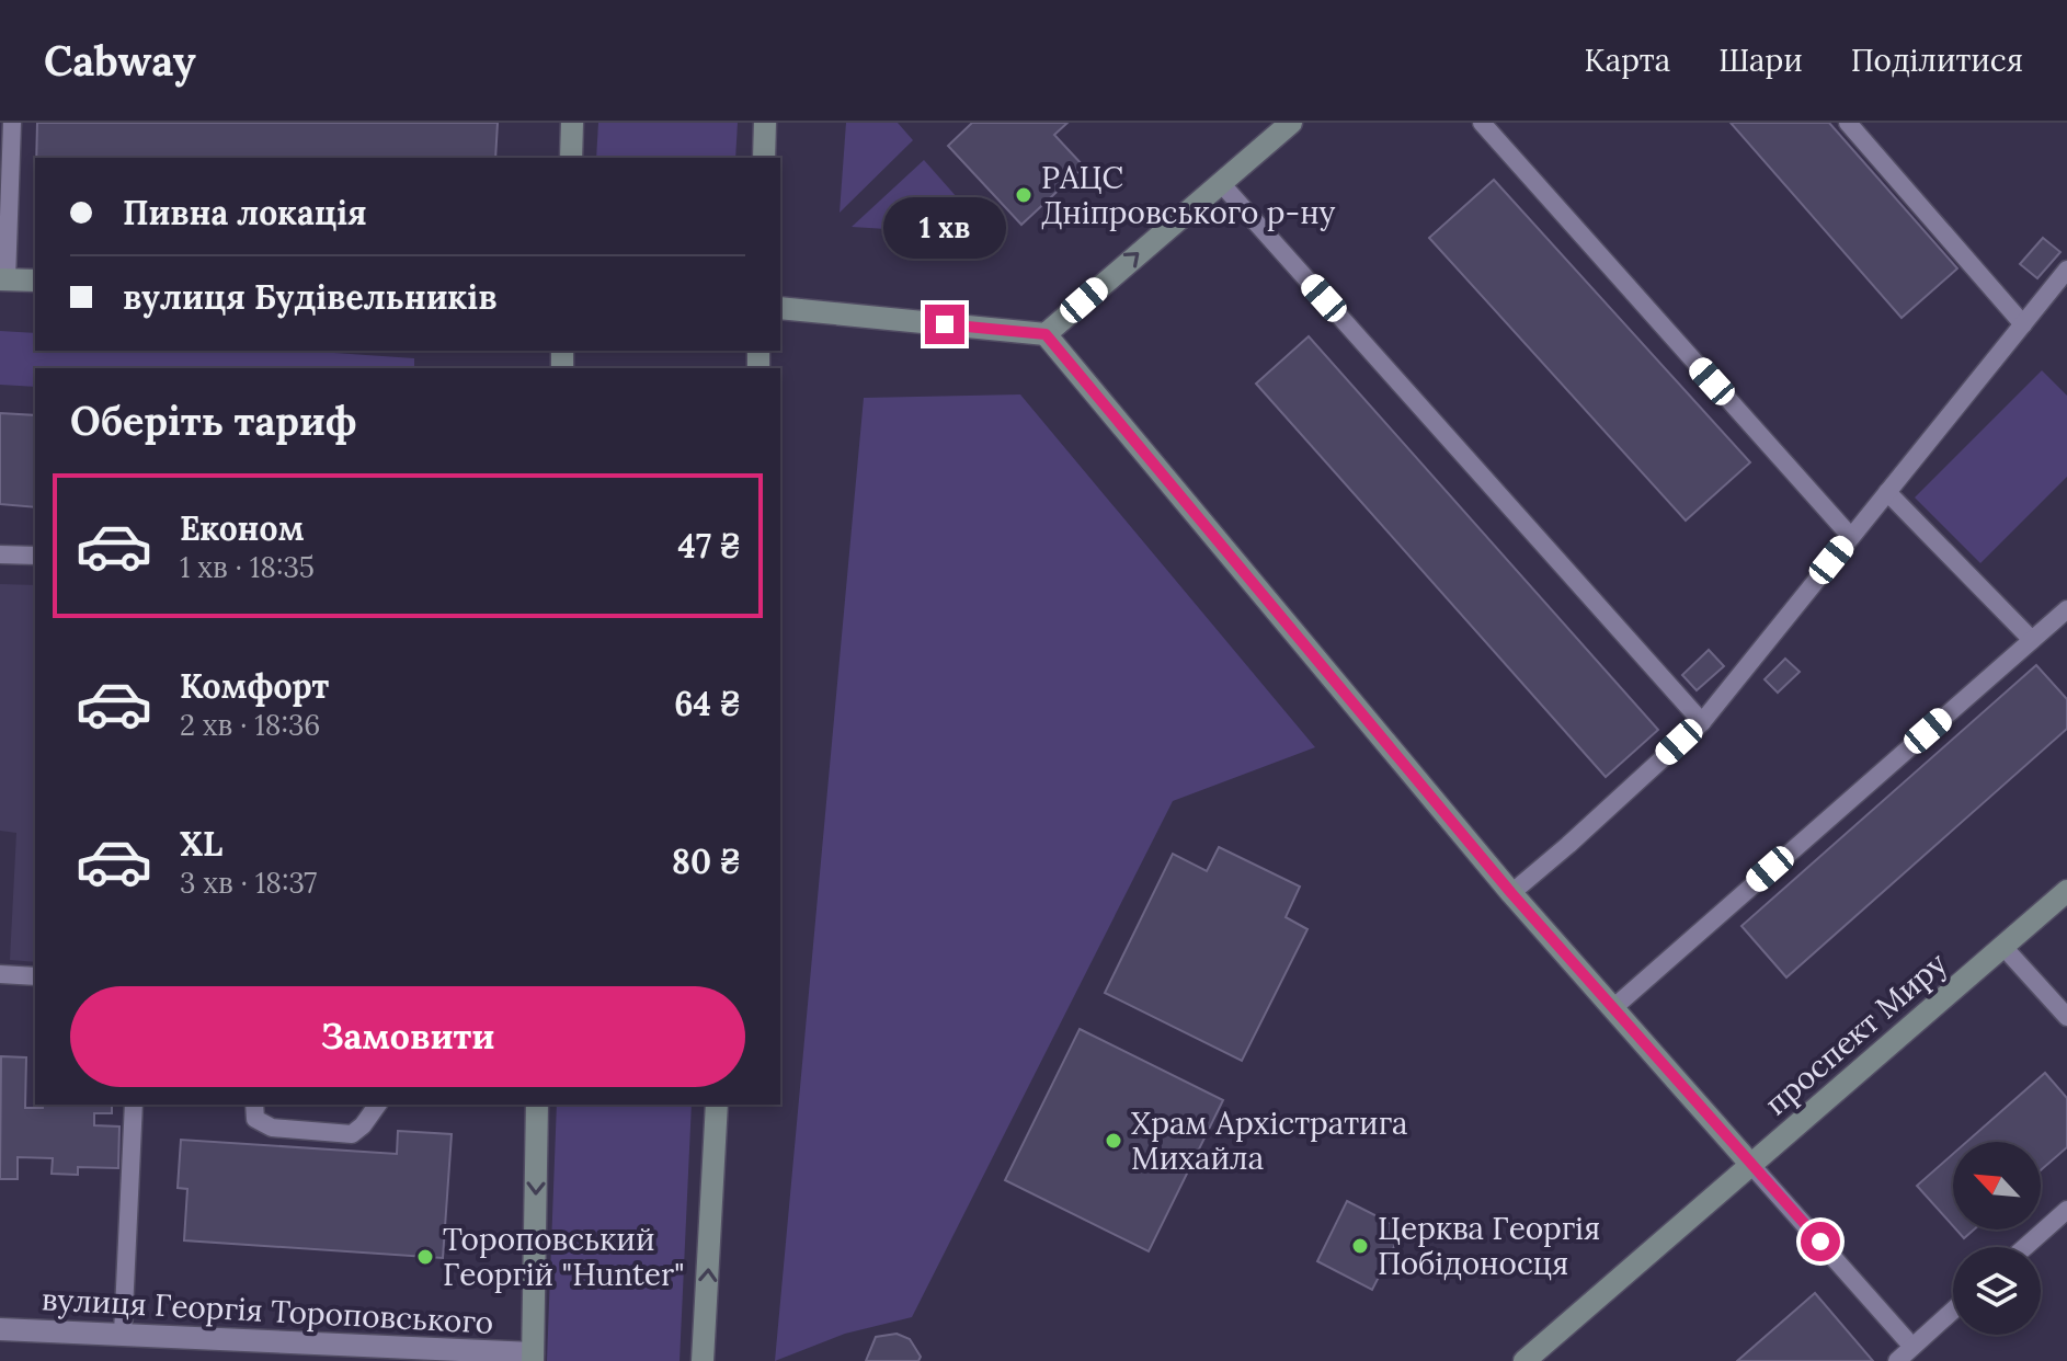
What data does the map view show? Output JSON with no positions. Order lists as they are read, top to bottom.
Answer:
{
  "streets": {
    "main road": ["проспект Миру"],
    "street": ["вулиця Георгія Тороповського"]
  },
  "places": [
    "РАЦС Дніпровського р-ну",
    "Храм Архістратига Михайла",
    "Церква Георгія Побідоносця",
    "Тороповський Георгій \"Hunter\""
  ],
  "north": "top left",
  "page": {
    "header": "Cabway",
    "nav": ["Карта", "Шари", "Поділитися"],
    "banner": ["Пивна локація", "вулиця Будівельників"],
    "bubble": "1 хв",
    "heading": "Оберіть тариф",
    "list": [
      {
        "name": "Економ",
        "note": "1 хв · 18:35",
        "value": "47 ₴"
      },
      {
        "name": "Комфорт",
        "note": "2 хв · 18:36",
        "value": "64 ₴"
      },
      {
        "name": "XL",
        "note": "3 хв · 18:37",
        "value": "80 ₴"
      }
    ],
    "buttons": "Замовити"
  }
}
